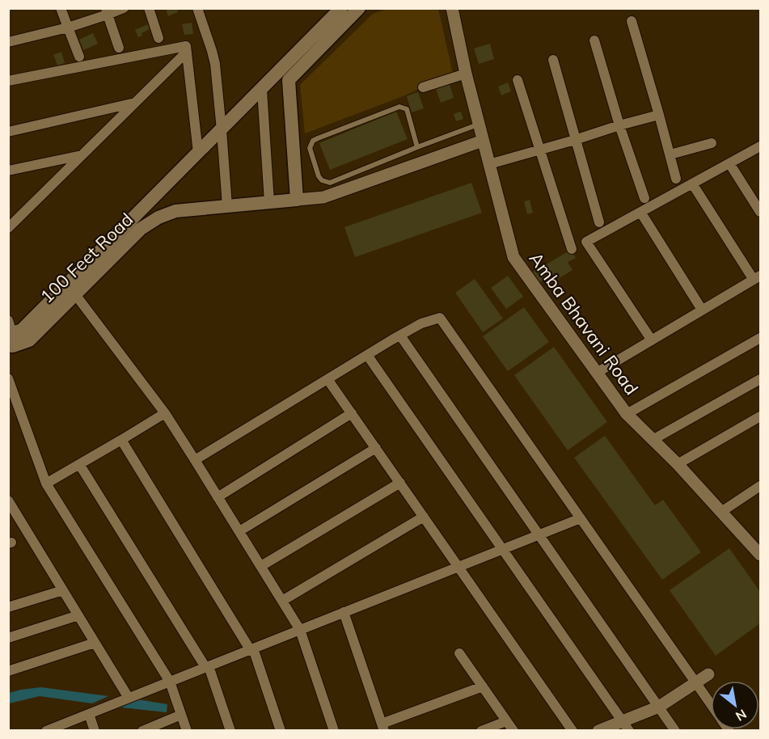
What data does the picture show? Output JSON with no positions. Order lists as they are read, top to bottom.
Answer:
{
  "streets": {
    "main road": ["100 Feet Road"],
    "street": ["Amba Bhavani Road"]
  },
  "north": "bottom right"
}
